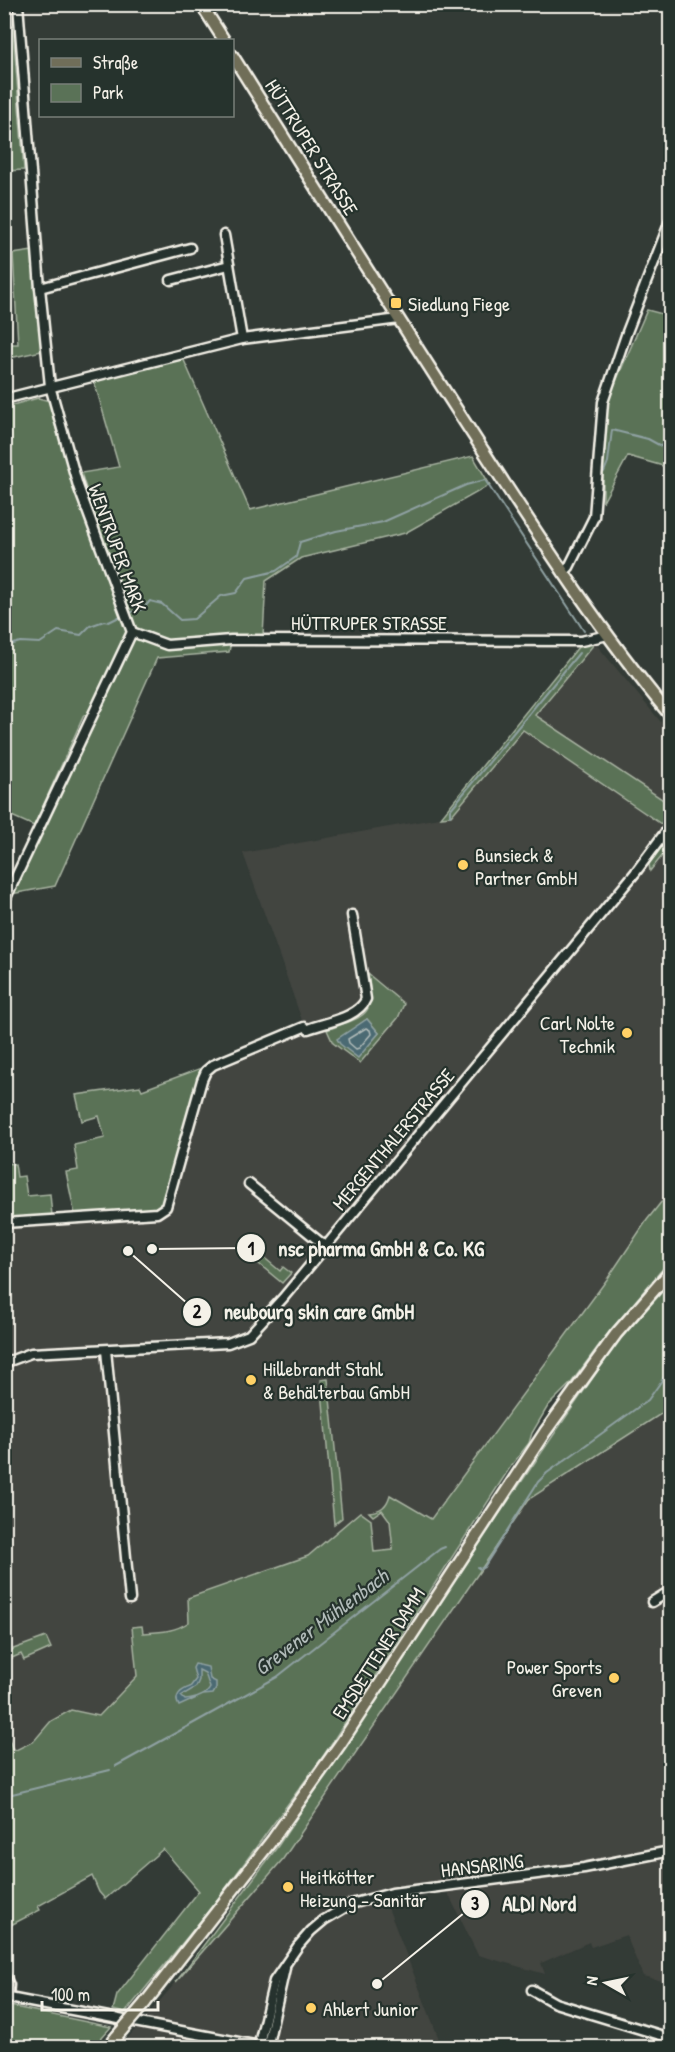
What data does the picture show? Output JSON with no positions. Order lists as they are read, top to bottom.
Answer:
{
  "streets": {
    "main road": ["HÜTTRUPER STRASSE", "EMSDETTENER DAMM"],
    "street": ["WENTRUPER MARK", "MERGENTHALERSTRASSE", "HANSARING"]
  },
  "crossings": [
    ["HÜTTRUPER STRASSE", "WENTRUPER MARK"]
  ],
  "water": ["Grevener Mühlenbach"],
  "places": {
    "transit": ["Siedlung Fiege"],
    "other": [
      "Bunsieck & Partner GmbH",
      "Carl Nolte Technik",
      "nsc pharma GmbH & Co. KG",
      "neubourg skin care GmbH",
      "Hillebrandt Stahl & Behälterbau GmbH",
      "Power Sports Greven",
      "Heitkötter Heizung - Sanitär",
      "ALDI Nord",
      "Ahlert Junior"
    ]
  },
  "legend": ["Straße", "Park"],
  "scale_bar": "100 m",
  "north": "left"
}
